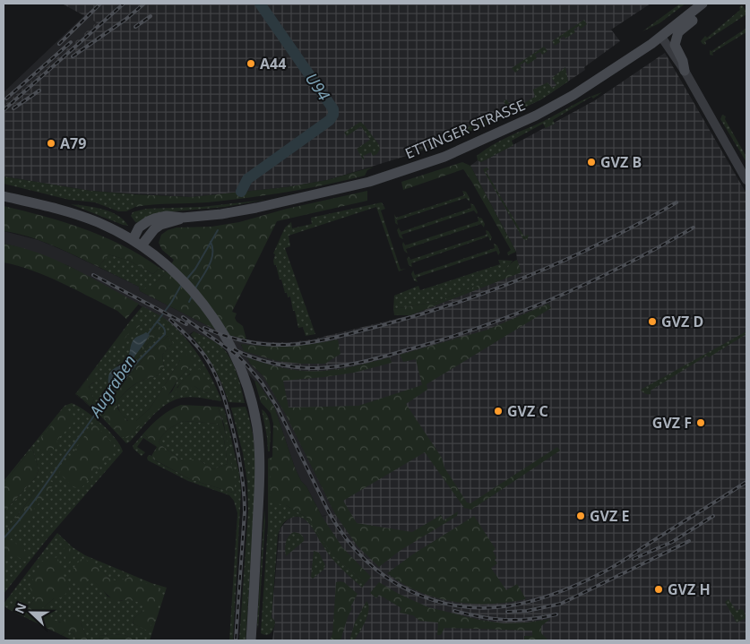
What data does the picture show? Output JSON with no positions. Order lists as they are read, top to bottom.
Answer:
{
  "streets": {
    "main road": ["ETTINGER STRASSE"]
  },
  "water": ["U94", "Augraben"],
  "places": [
    "A44",
    "A79",
    "GVZ B",
    "GVZ D",
    "GVZ C",
    "GVZ F",
    "GVZ E",
    "GVZ H"
  ],
  "north": "left"
}
